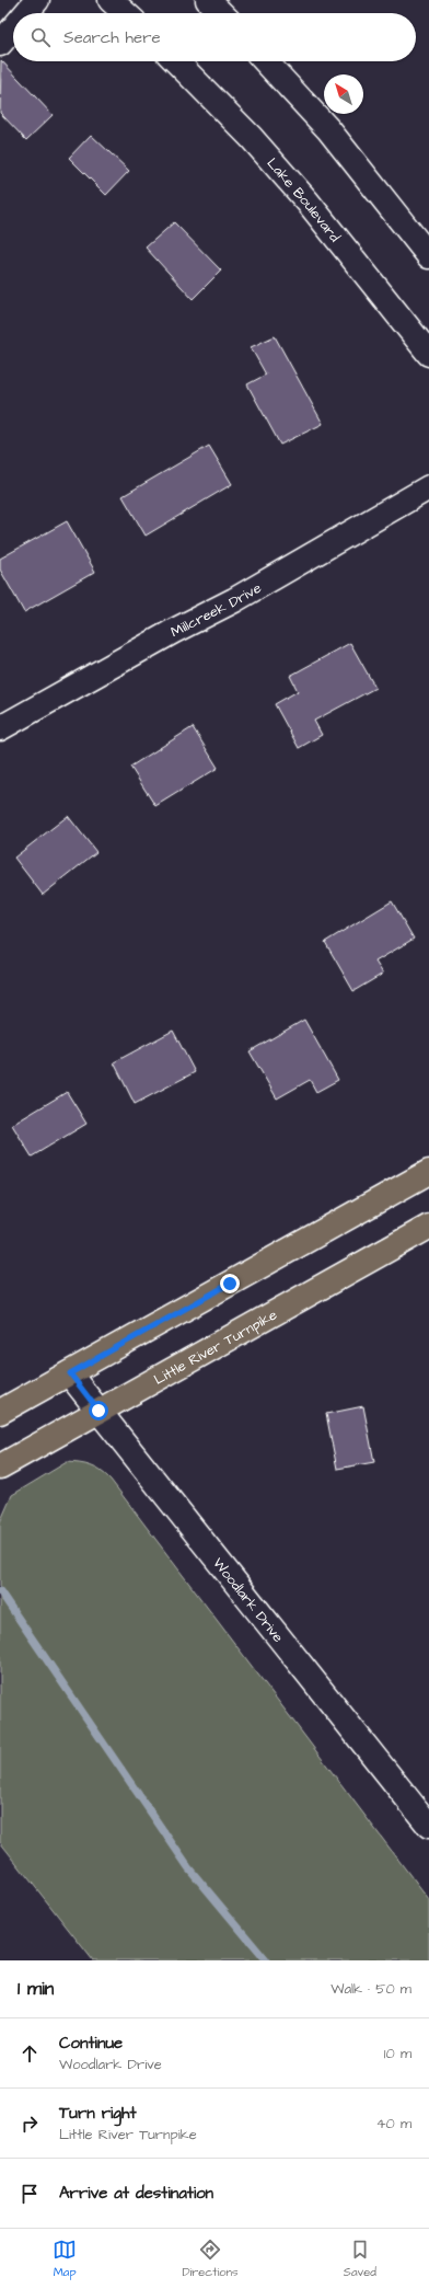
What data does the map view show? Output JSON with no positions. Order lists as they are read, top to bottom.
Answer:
{
  "streets": {
    "main road": ["Little River Turnpike"],
    "street": ["Lake Boulevard", "Millcreek Drive", "Woodlark Drive"]
  },
  "crossings": [
    ["Little River Turnpike", "Woodlark Drive"]
  ],
  "north": "top left",
  "page": {
    "search": "Search here",
    "heading": ["1 min", "Walk · 50 m"],
    "list": [
      ["Continue", "Woodlark Drive", "10 m"],
      ["Turn right", "Little River Turnpike", "40 m"],
      "Arrive at destination"
    ],
    "nav": ["Map", "Directions", "Saved"]
  }
}
